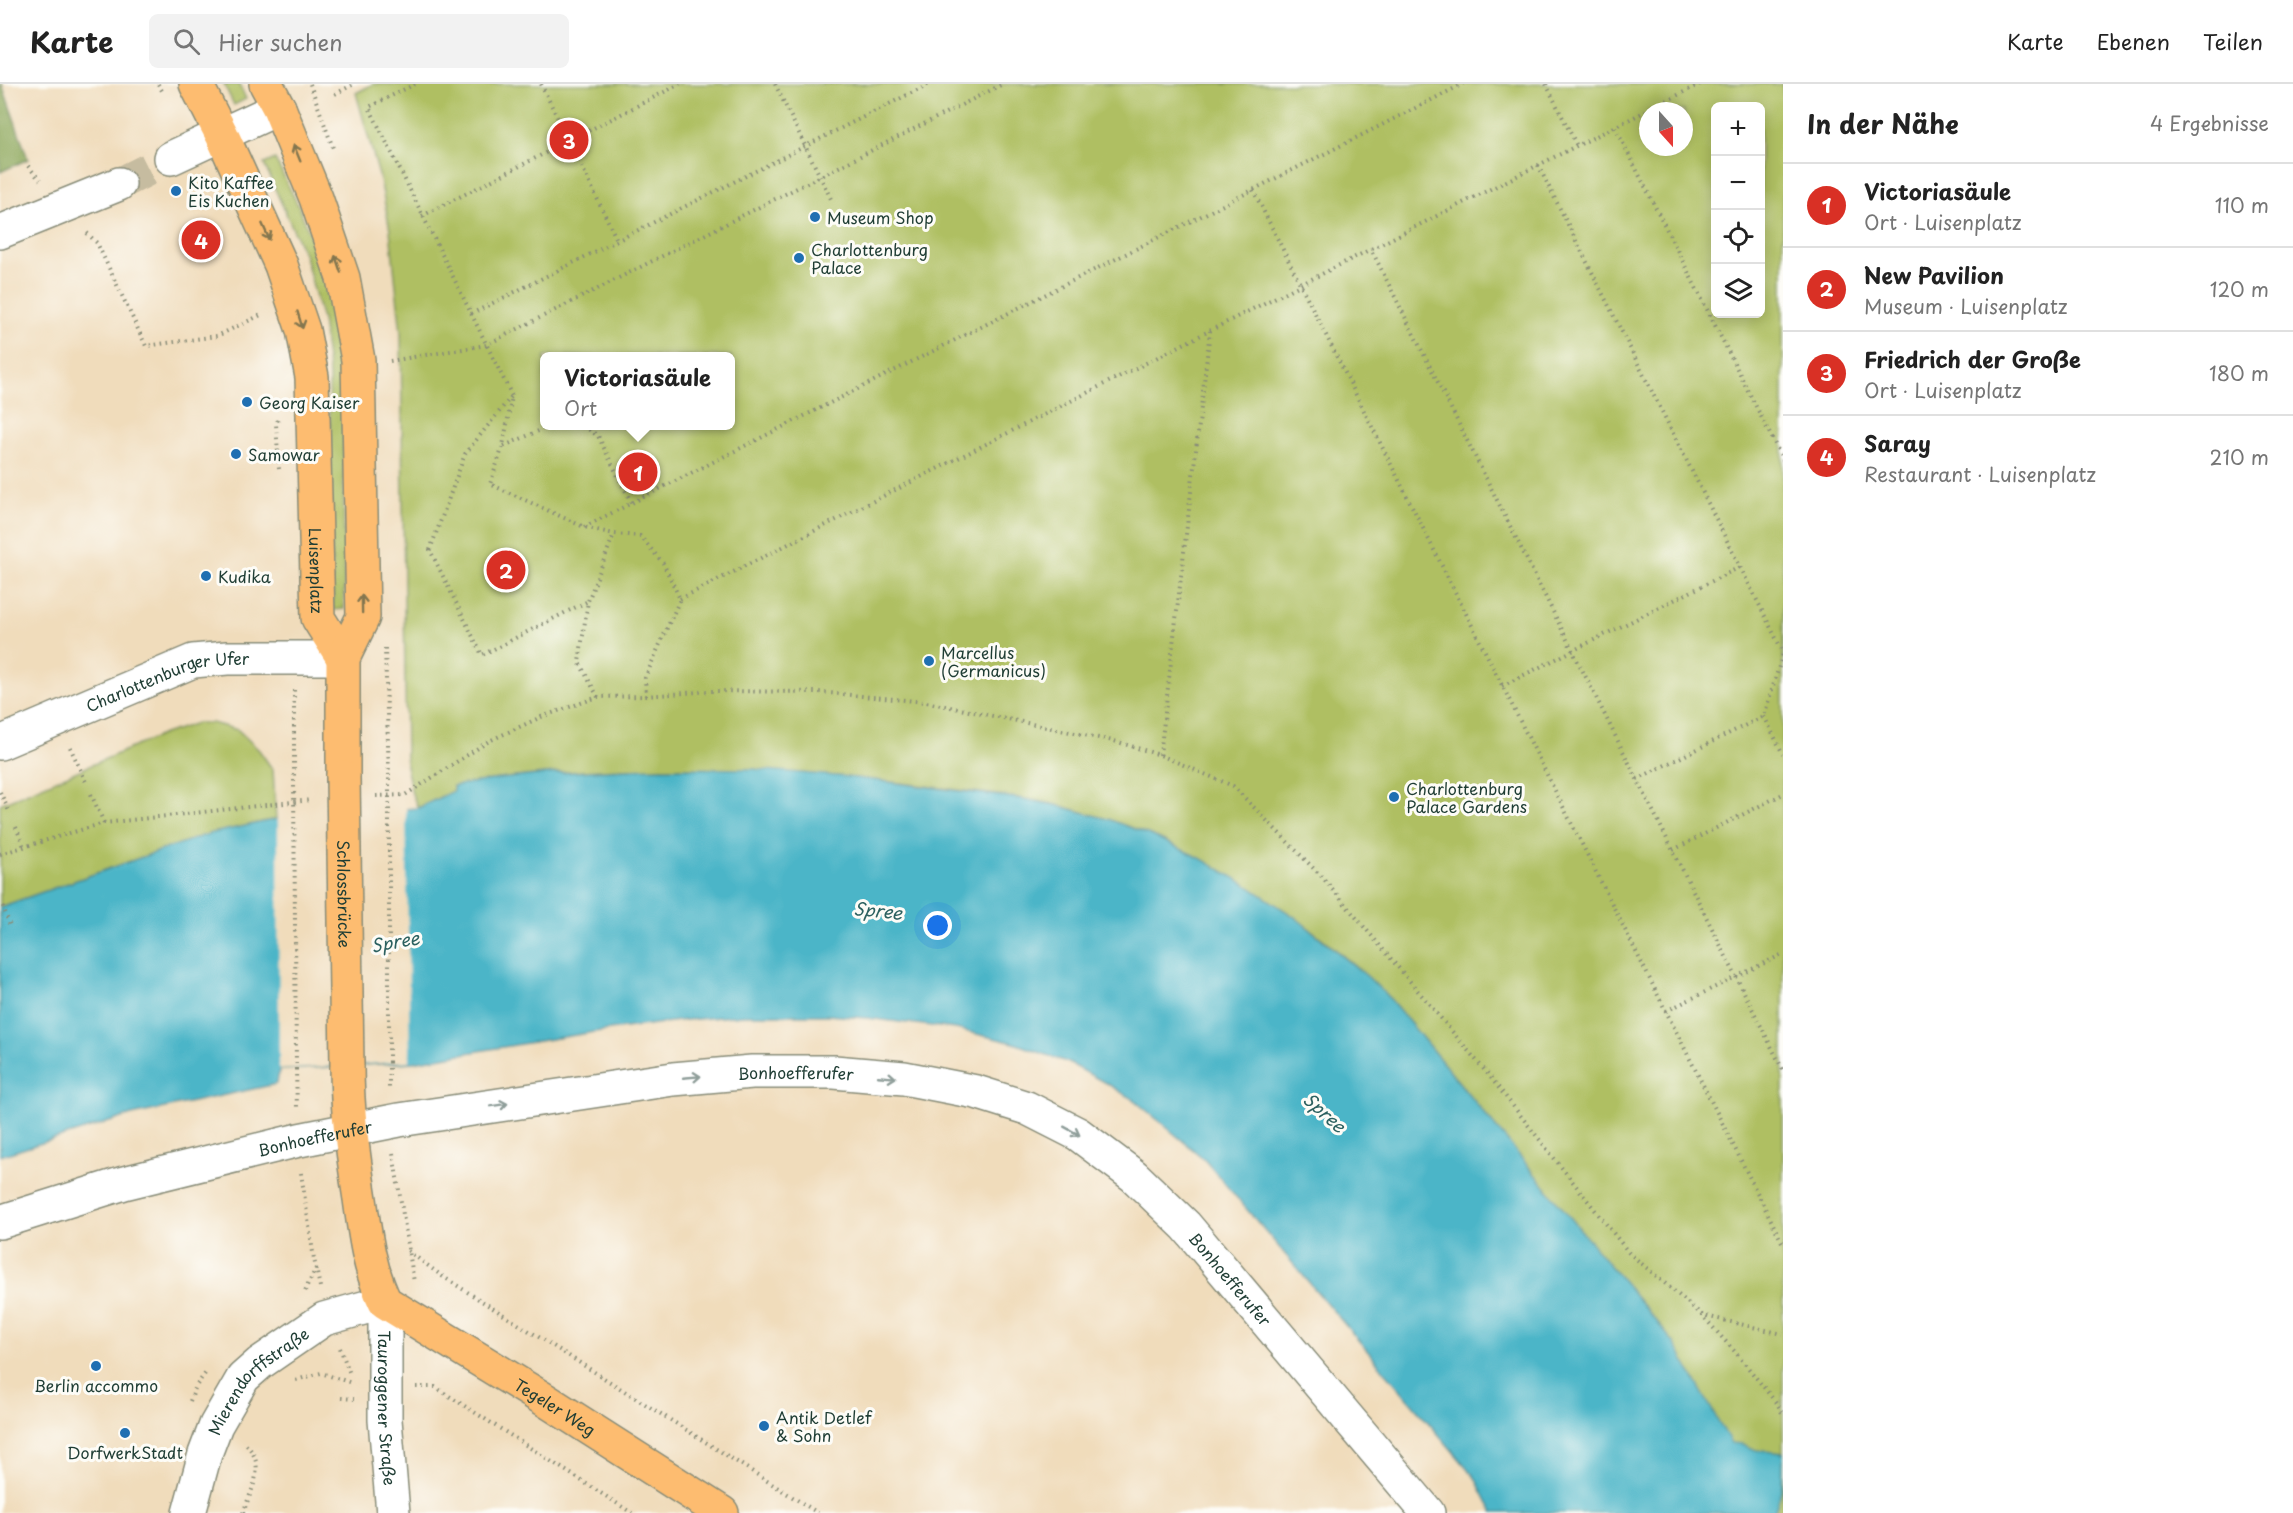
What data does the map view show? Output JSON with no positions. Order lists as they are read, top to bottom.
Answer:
{
  "streets": {
    "main road": ["Luisenplatz", "Schlossbrücke", "Tegeler Weg"],
    "street": [
      "Charlottenburger Ufer",
      "Bonhoefferufer",
      "Mierendorffstraße",
      "Tauroggener Straße"
    ]
  },
  "crossings": [
    ["Luisenplatz", "Charlottenburger Ufer"],
    ["Luisenplatz", "Schlossbrücke"],
    ["Charlottenburger Ufer", "Schlossbrücke"],
    ["Schlossbrücke", "Bonhoefferufer"],
    ["Schlossbrücke", "Mierendorffstraße"],
    ["Schlossbrücke", "Tegeler Weg"],
    ["Schlossbrücke", "Tauroggener Straße"],
    ["Mierendorffstraße", "Tegeler Weg"],
    ["Mierendorffstraße", "Tauroggener Straße"],
    ["Tegeler Weg", "Tauroggener Straße"]
  ],
  "one_way": ["Bonhoefferufer"],
  "water": ["Spree"],
  "places": [
    "Kito Kaffee Eis Kuchen",
    "Museum Shop",
    "Charlottenburg Palace",
    "Georg Kaiser",
    "Samowar",
    "Kudika",
    "Marcellus (Germanicus)",
    "Charlottenburg Palace Gardens",
    "Berlin accommo",
    "Antik Detlef & Sohn",
    "DorfwerkStadt"
  ],
  "north": "bottom",
  "page": {
    "header": "Karte",
    "search": "Hier suchen",
    "nav": ["Karte", "Ebenen", "Teilen"],
    "heading": ["In der Nähe", "4 Ergebnisse"],
    "map_buttons": ["+", "−"],
    "pins": [
      "3",
      "4",
      "1",
      "2"
    ],
    "list": [
      {
        "mark": "1",
        "name": "Victoriasäule",
        "note": "Ort · Luisenplatz",
        "value": "110 m"
      },
      {
        "mark": "2",
        "name": "New Pavilion",
        "note": "Museum · Luisenplatz",
        "value": "120 m"
      },
      {
        "mark": "3",
        "name": "Friedrich der Große",
        "note": "Ort · Luisenplatz",
        "value": "180 m"
      },
      {
        "mark": "4",
        "name": "Saray",
        "note": "Restaurant · Luisenplatz",
        "value": "210 m"
      }
    ],
    "popup": ["Victoriasäule", "Ort"]
  }
}
